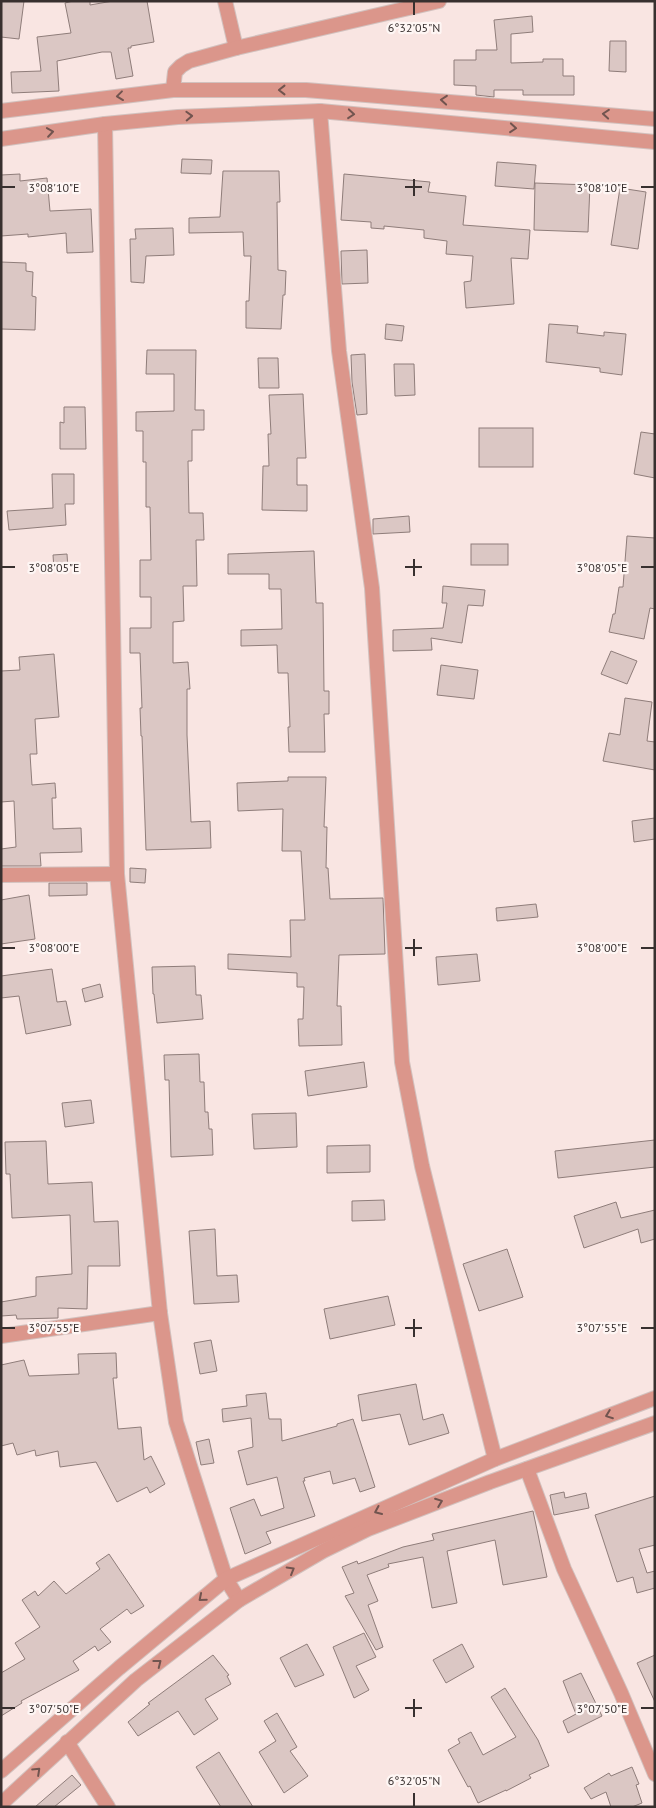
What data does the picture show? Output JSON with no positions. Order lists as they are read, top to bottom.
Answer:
{
  "coordinates": [
    "6°32'05\"N",
    "3°08'10\"E",
    "3°08'05\"E",
    "3°08'00\"E",
    "3°07'55\"E",
    "3°07'50\"E"
  ]
}
